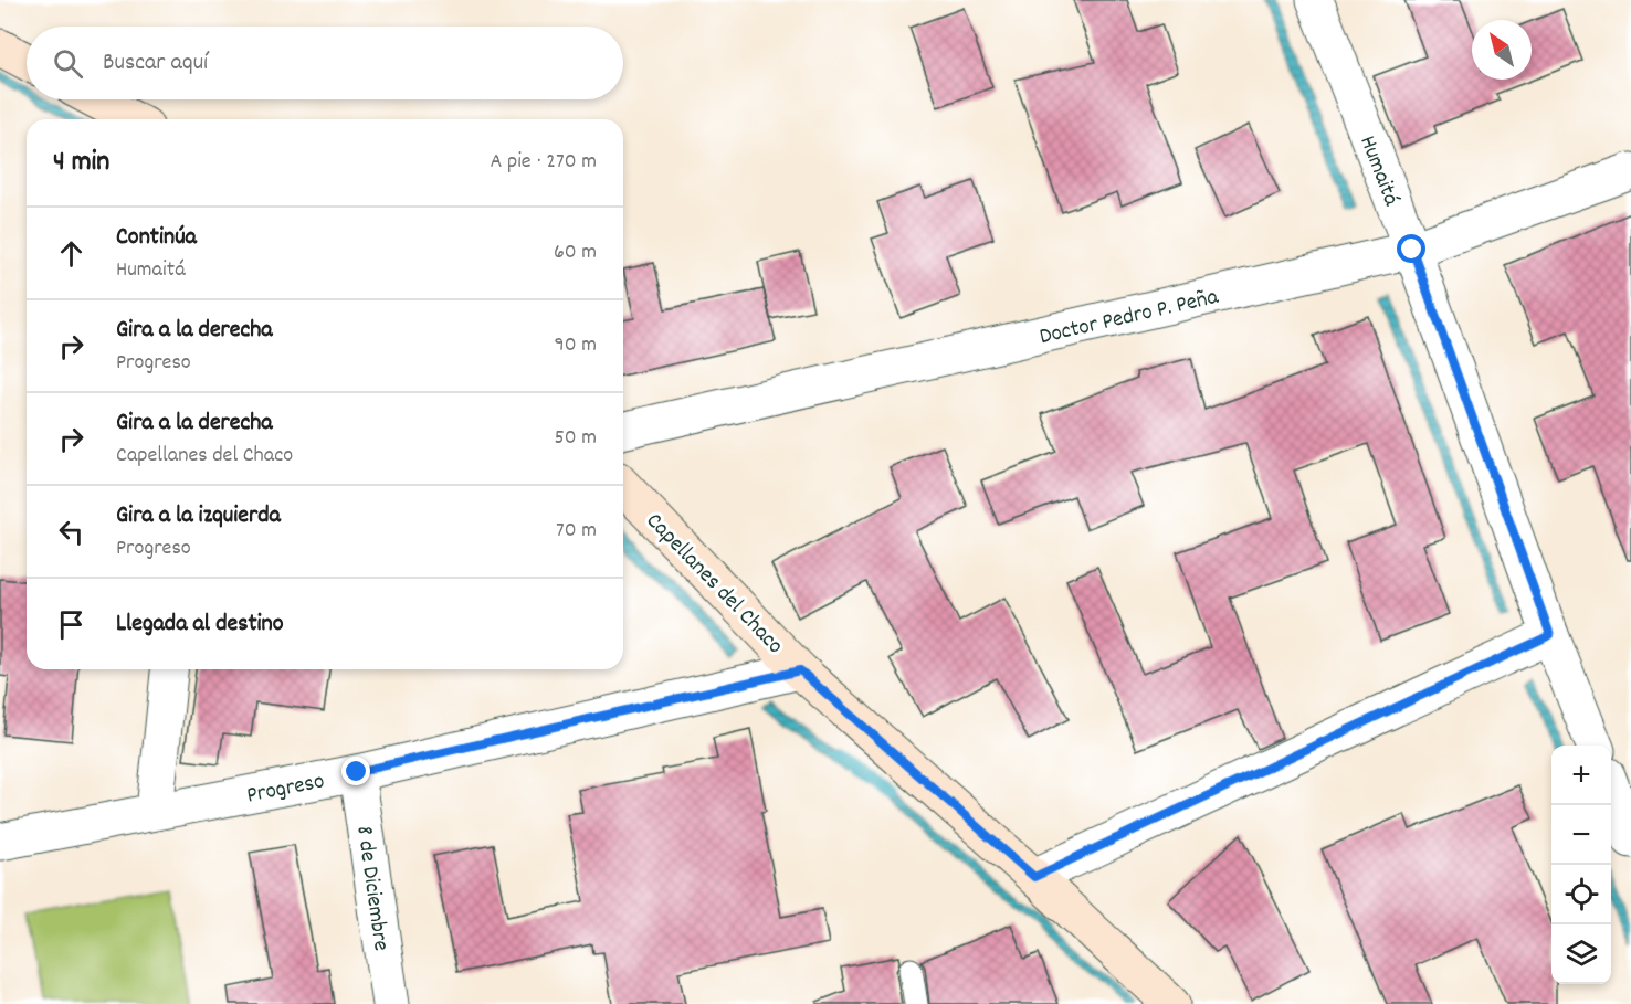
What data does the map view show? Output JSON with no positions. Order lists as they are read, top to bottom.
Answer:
{
  "streets": {
    "street": [
      "Humaitá",
      "Doctor Pedro P. Peña",
      "Capellanes del Chaco",
      "Progreso",
      "8 de Diciembre"
    ]
  },
  "crossings": [
    ["Humaitá", "Doctor Pedro P. Peña"],
    ["Capellanes del Chaco", "Progreso"],
    ["Progreso", "8 de Diciembre"]
  ],
  "north": "top left",
  "page": {
    "search": "Buscar aquí",
    "heading": ["4 min", "A pie · 270 m"],
    "list": [
      ["Continúa", "Humaitá", "60 m"],
      ["Gira a la derecha", "Progreso", "90 m"],
      ["Gira a la derecha", "Capellanes del Chaco", "50 m"],
      ["Gira a la izquierda", "Progreso", "70 m"],
      "Llegada al destino"
    ],
    "map_buttons": ["+", "−"]
  }
}
